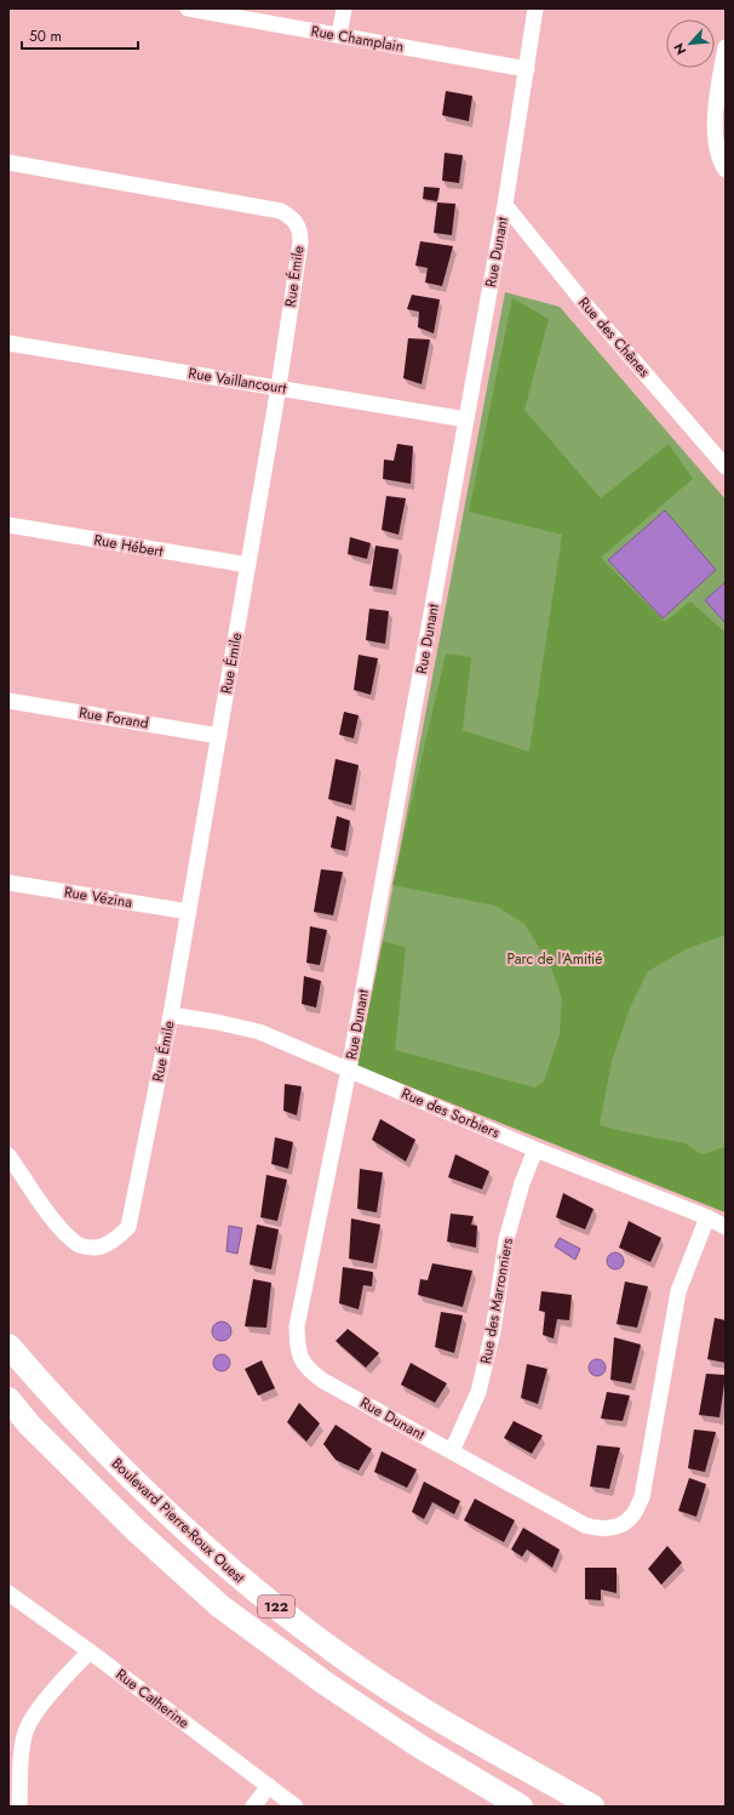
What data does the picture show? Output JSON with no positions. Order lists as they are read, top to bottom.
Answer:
{
  "streets": {
    "main road": ["Boulevard Pierre-Roux Ouest", "122"],
    "street": [
      "Rue Champlain",
      "Rue Dunant",
      "Rue Émile",
      "Rue des Chênes",
      "Rue Vaillancourt",
      "Rue Hébert",
      "Rue Forand",
      "Rue Vézina",
      "Rue des Sorbiers",
      "Rue des Marronniers",
      "Rue Catherine"
    ]
  },
  "crossings": [
    ["Rue Champlain", "Rue Dunant"],
    ["Rue Dunant", "Rue des Chênes"],
    ["Rue Dunant", "Rue Vaillancourt"],
    ["Rue Dunant", "Rue des Sorbiers"],
    ["Rue Dunant", "Rue des Marronniers"],
    ["Rue Émile", "Rue Vaillancourt"],
    ["Rue Émile", "Rue Hébert"],
    ["Rue Émile", "Rue Forand"],
    ["Rue Émile", "Rue Vézina"],
    ["Rue Émile", "Rue des Sorbiers"],
    ["Rue des Sorbiers", "Rue des Marronniers"]
  ],
  "parks": ["Parc de l'Amitié"],
  "scale_bar": "50 m",
  "north": "bottom left"
}
